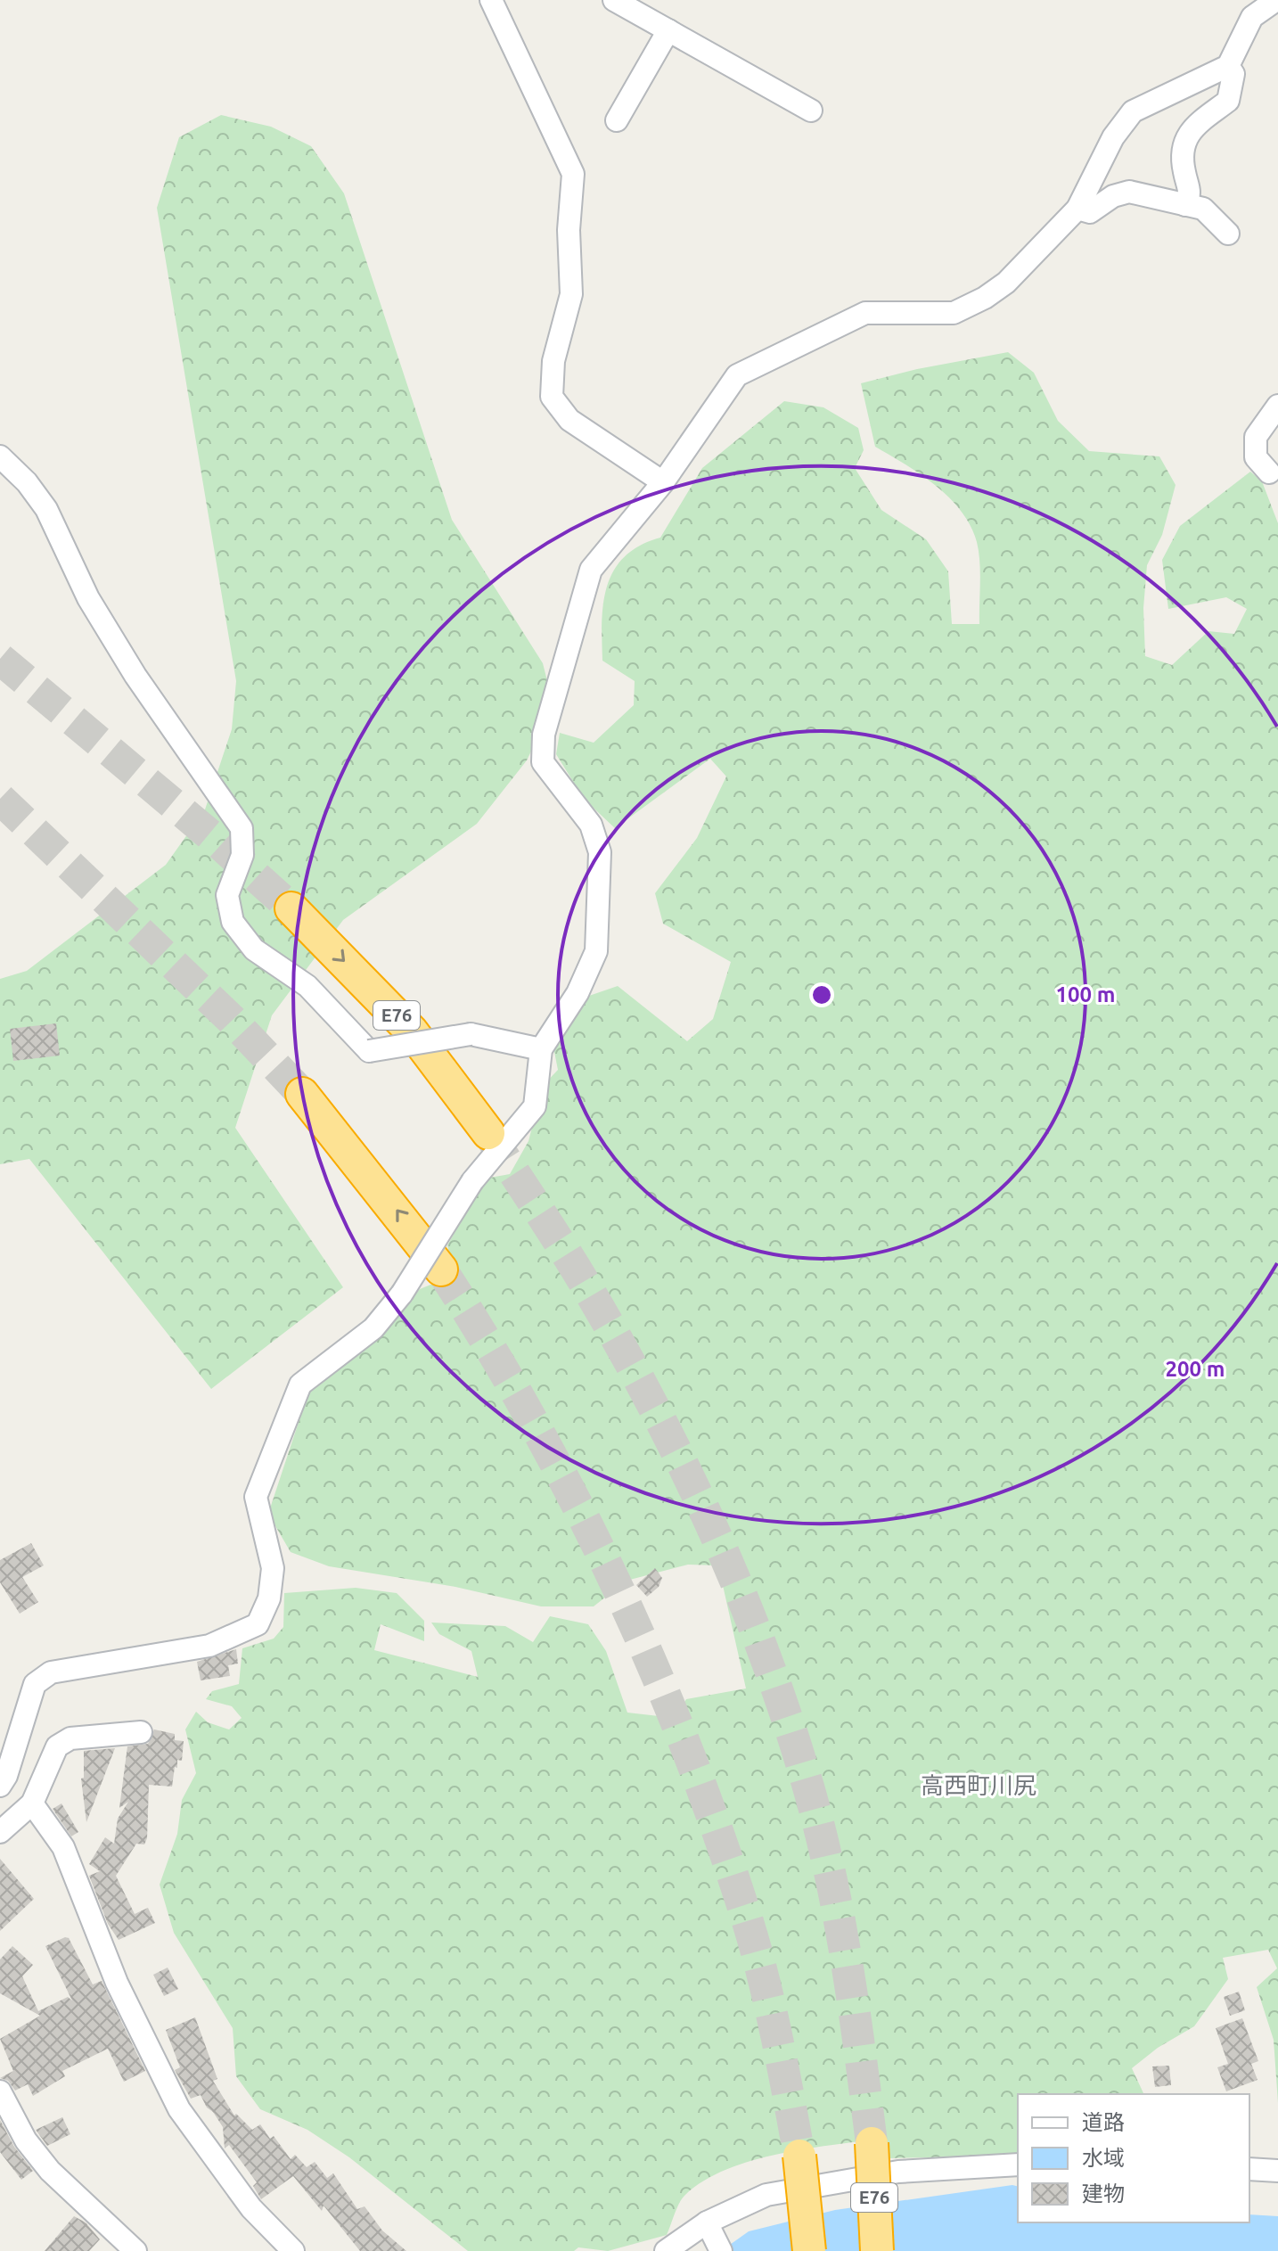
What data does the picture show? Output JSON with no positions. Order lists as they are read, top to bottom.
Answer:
{
  "streets": {
    "highway": ["E76"]
  },
  "districts": ["高西町川尻"],
  "legend": ["道路", "水域", "建物"],
  "rings": ["100 m", "200 m"]
}
